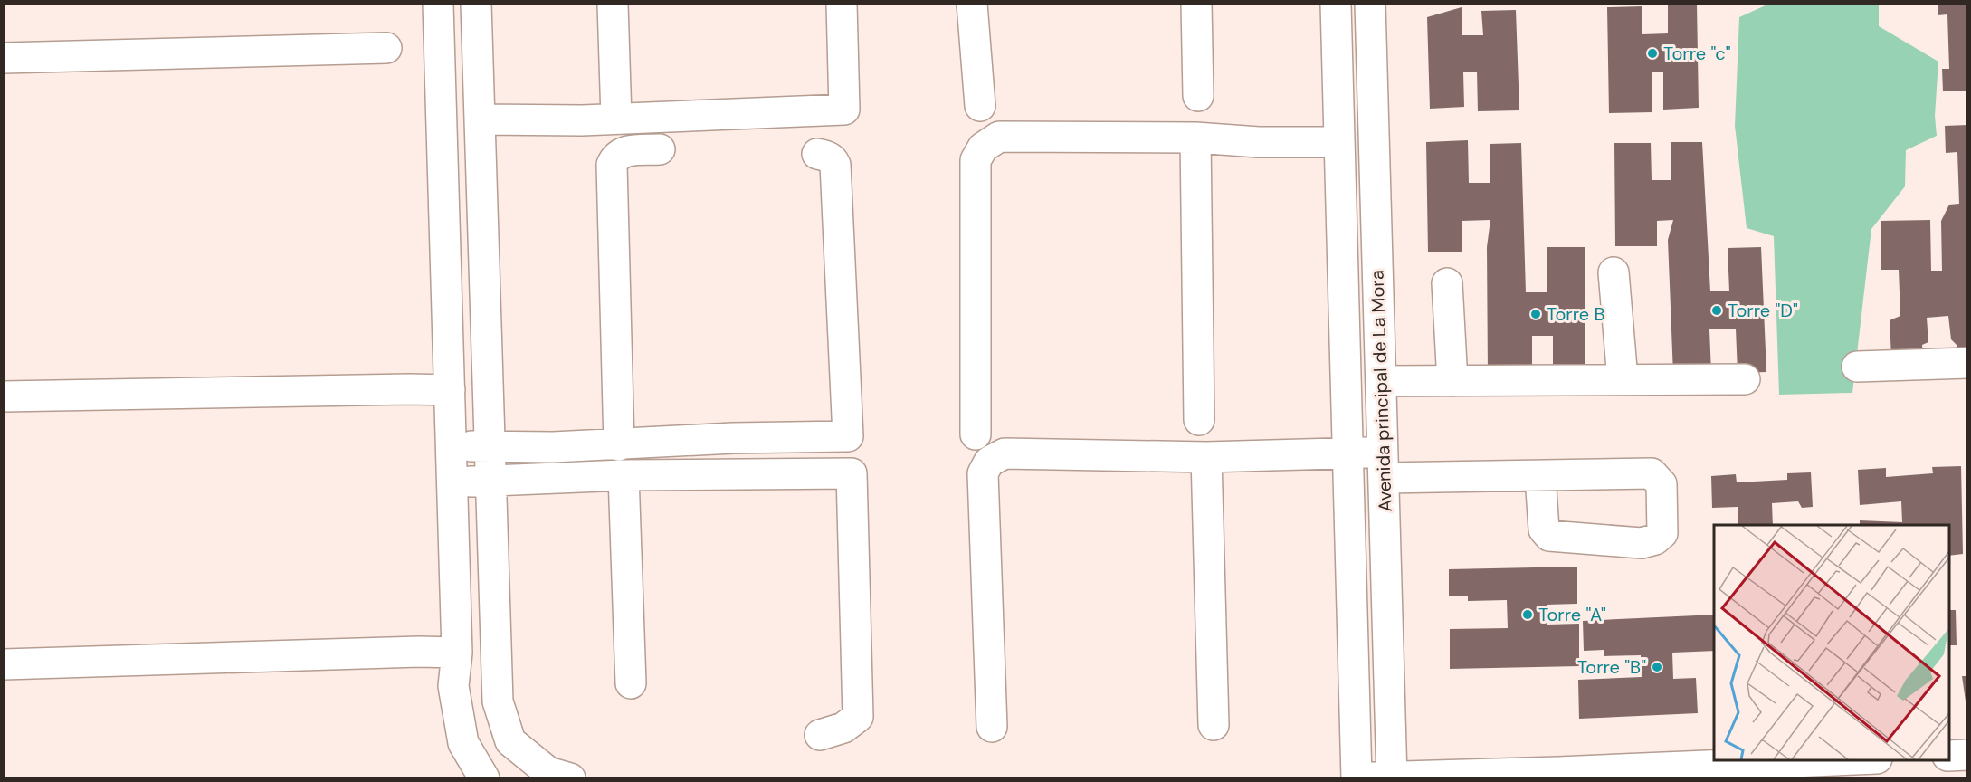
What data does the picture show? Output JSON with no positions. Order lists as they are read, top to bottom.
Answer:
{
  "streets": {
    "street": ["Avenida principal de La Mora"]
  },
  "places": [
    "Torre \"c\"",
    "Torre \"D\"",
    "Torre B",
    "Torre \"A\"",
    "Torre \"B\""
  ]
}
